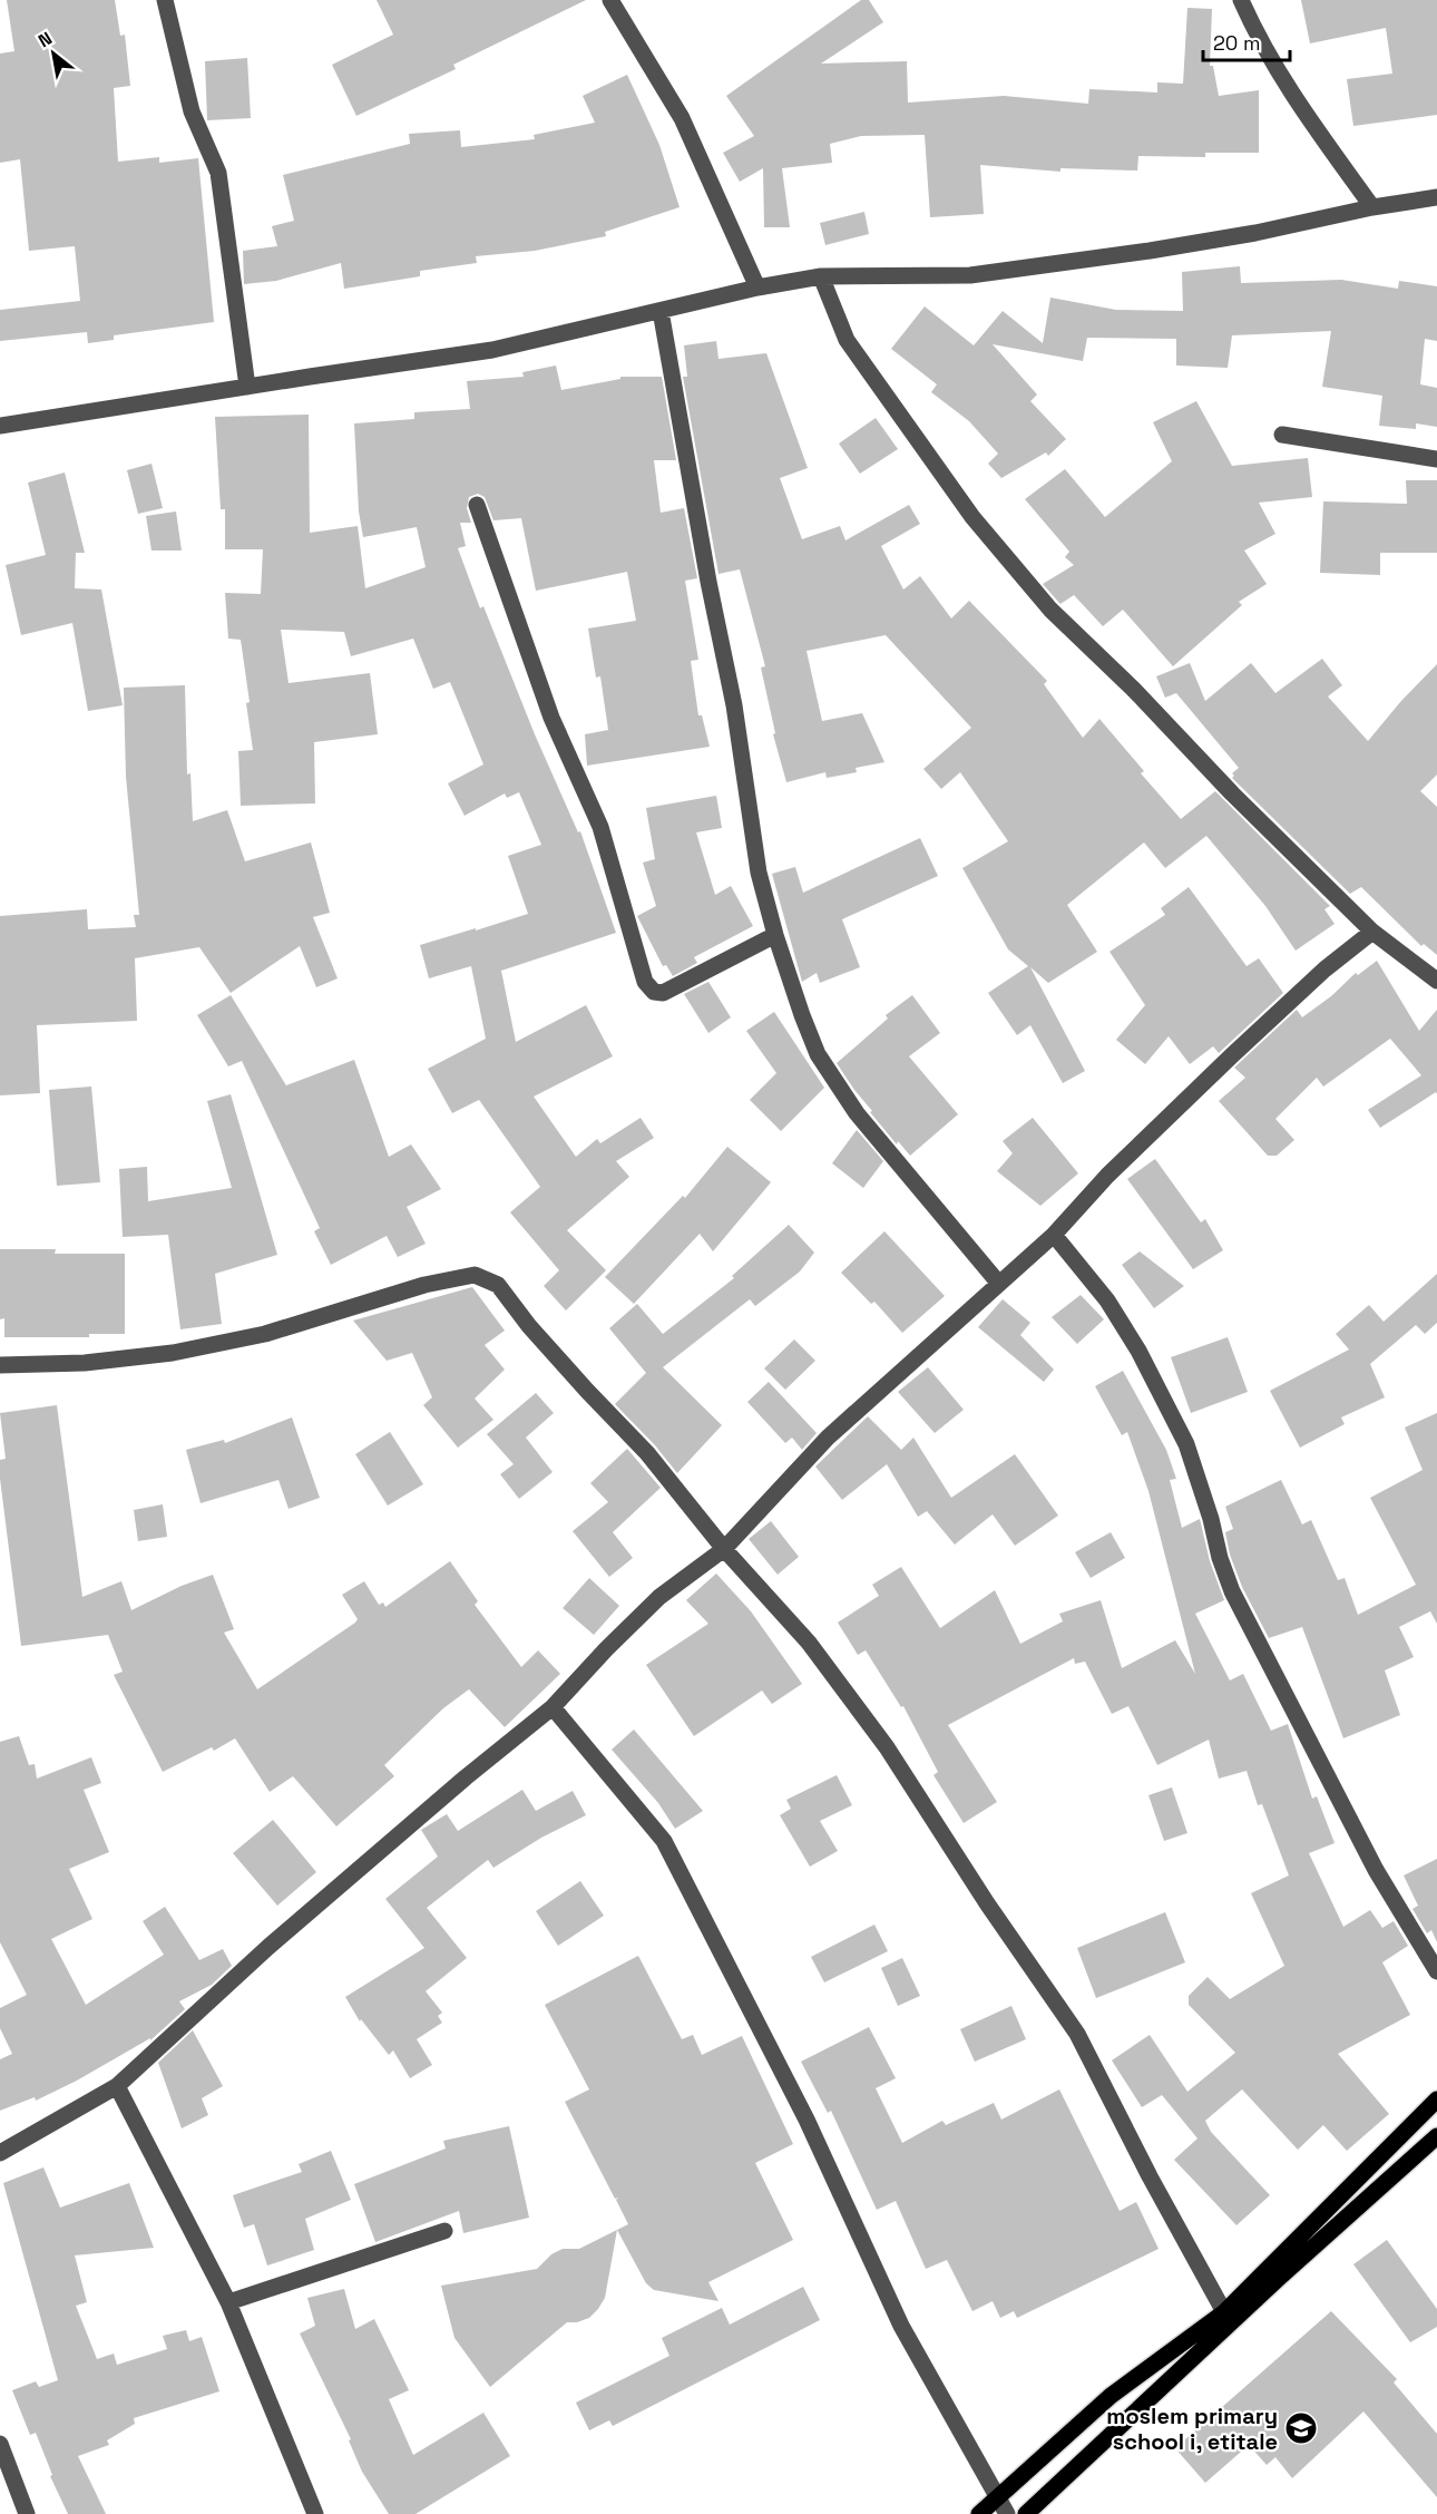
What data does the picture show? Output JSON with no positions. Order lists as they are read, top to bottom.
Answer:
{
  "places": {
    "school or university": ["moslem primary school i, etitale"]
  },
  "scale_bar": "20 m",
  "north": "top left"
}
